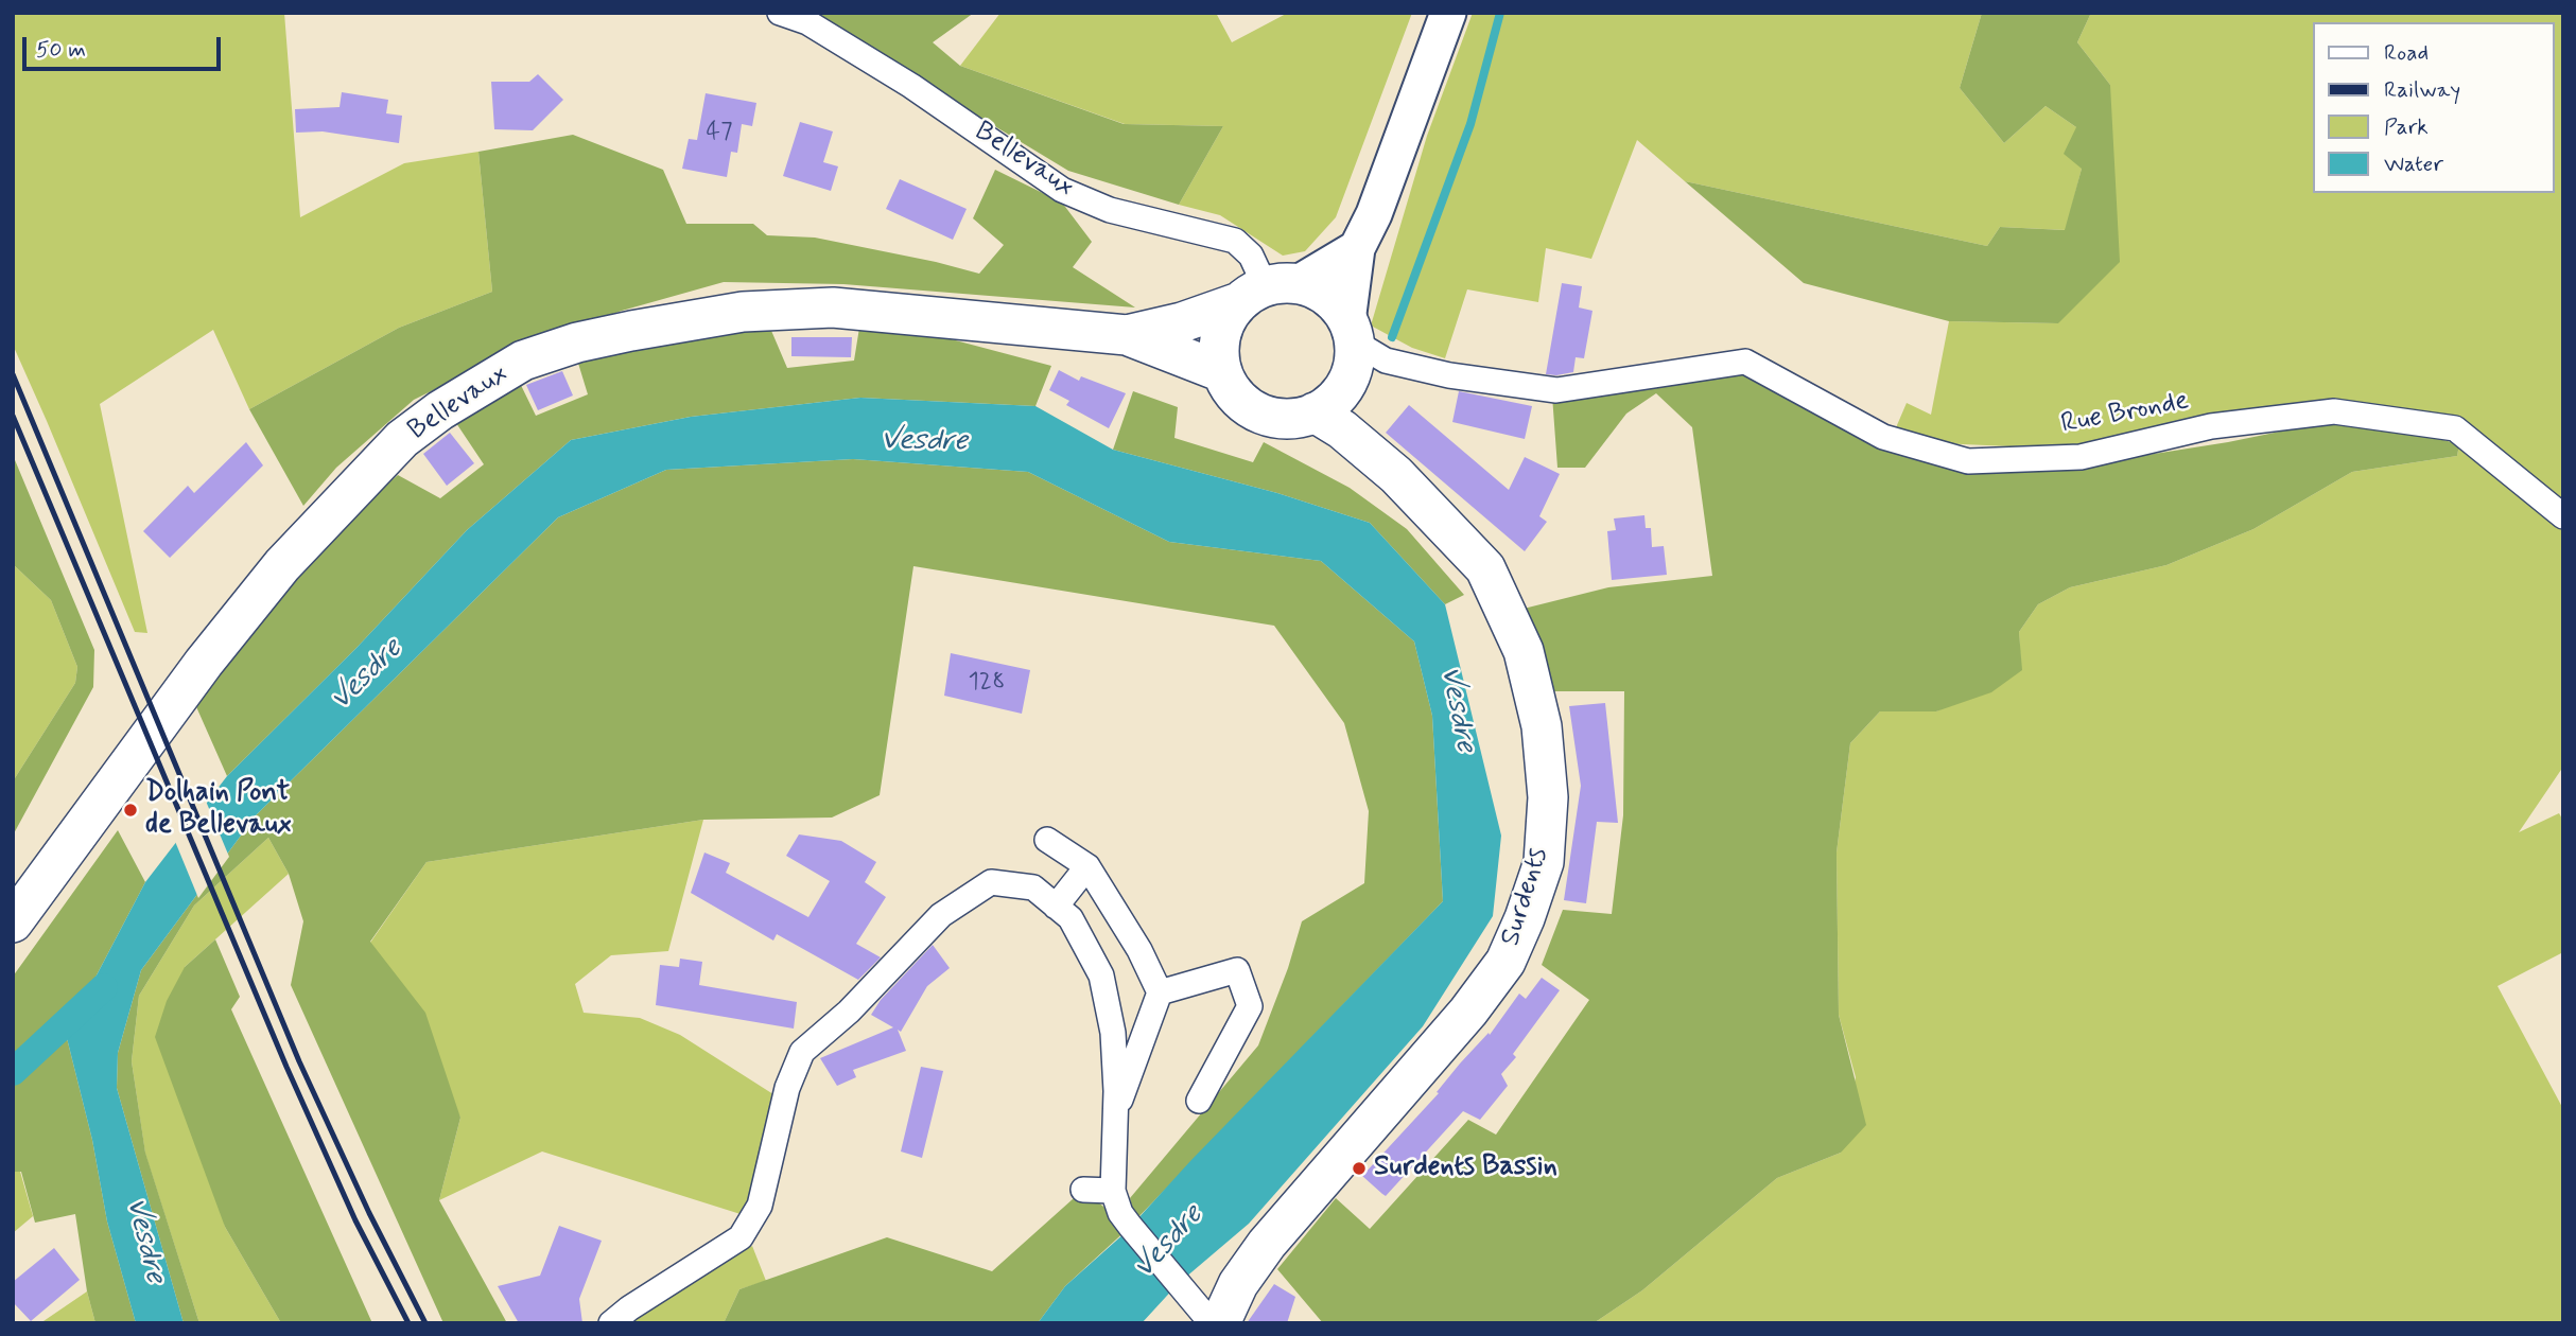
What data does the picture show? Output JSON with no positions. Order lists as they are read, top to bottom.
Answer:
{
  "streets": {
    "main road": ["Bellevaux", "Surdents"],
    "street": ["Rue Bronde"]
  },
  "crossings": [
    ["Bellevaux", "Rue Bronde"],
    ["Bellevaux", "Surdents"],
    ["Rue Bronde", "Surdents"]
  ],
  "water": ["Vesdre"],
  "places": ["Dolhain Pont de Bellevaux", "Surdents Bassin"],
  "house_numbers": ["47", "128"],
  "legend": [
    "Road",
    "Railway",
    "Park",
    "Water"
  ],
  "scale_bar": "50 m"
}
